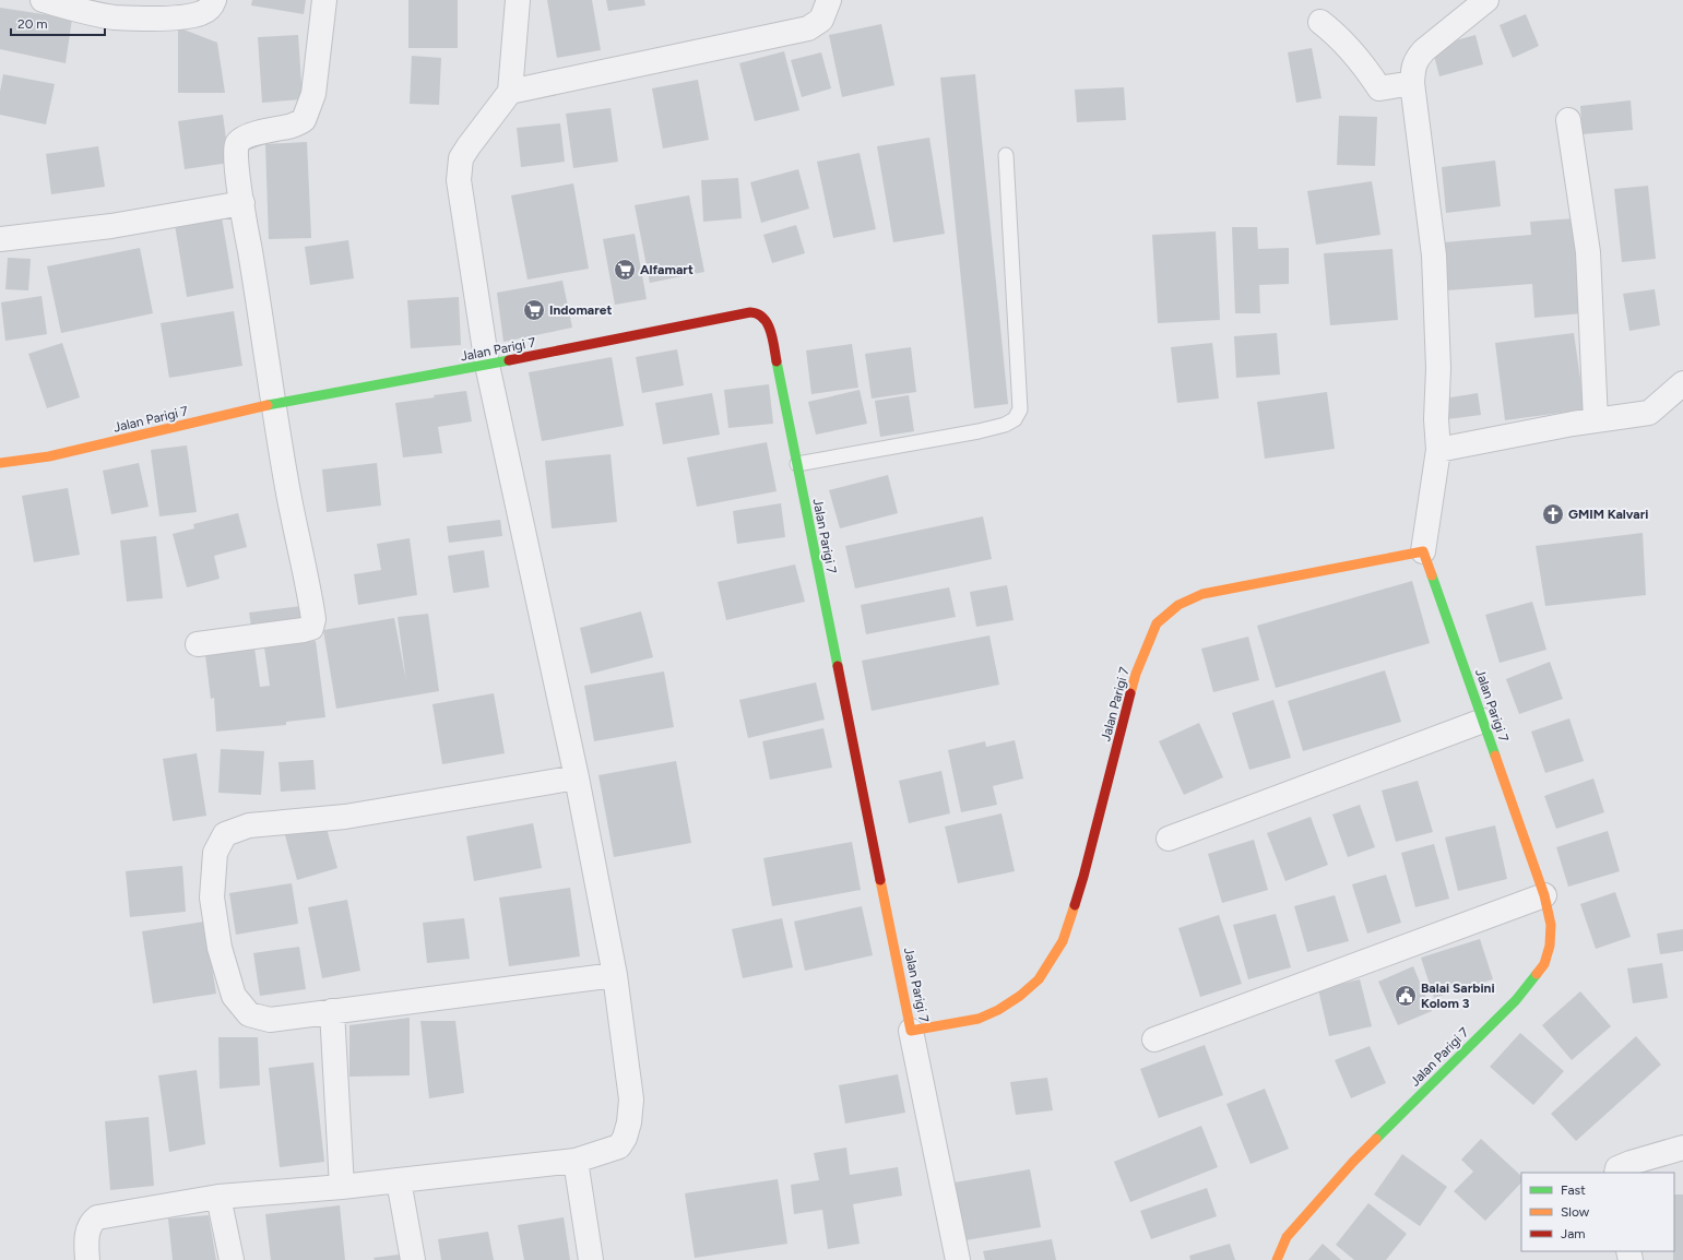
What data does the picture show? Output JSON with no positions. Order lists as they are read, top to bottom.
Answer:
{
  "streets": {
    "street": ["Jalan Parigi 7"]
  },
  "places": {
    "supermarket": ["Alfamart", "Indomaret"],
    "church": ["GMIM Kalvari"],
    "public building": ["Balai Sarbini Kolom 3"]
  },
  "legend": ["Fast", "Slow", "Jam"],
  "scale_bar": "20 m"
}
